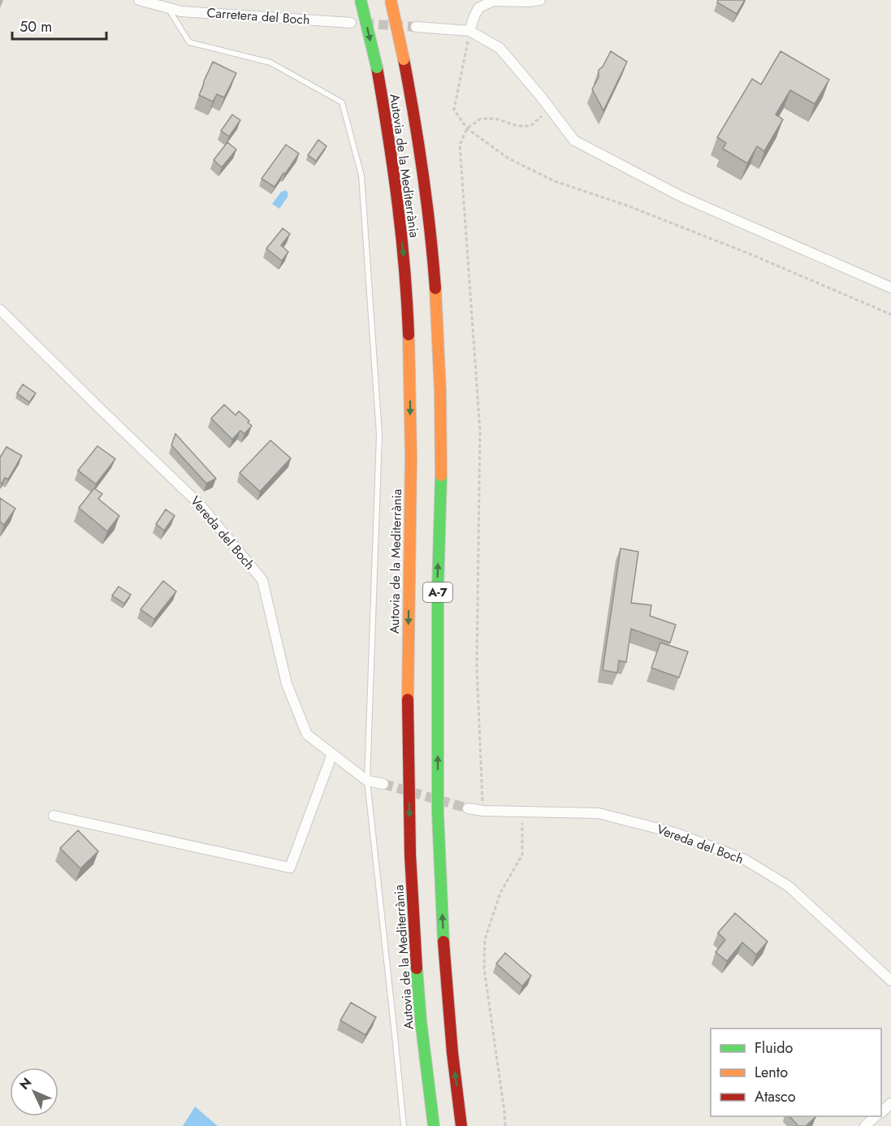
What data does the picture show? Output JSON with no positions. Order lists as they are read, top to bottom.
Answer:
{
  "streets": {
    "highway": ["Autovia de la Mediterrània", "A-7"],
    "street": ["Carretera del Boch", "Vereda del Boch"]
  },
  "legend": ["Fluido", "Lento", "Atasco"],
  "scale_bar": "50 m",
  "north": "top left"
}
